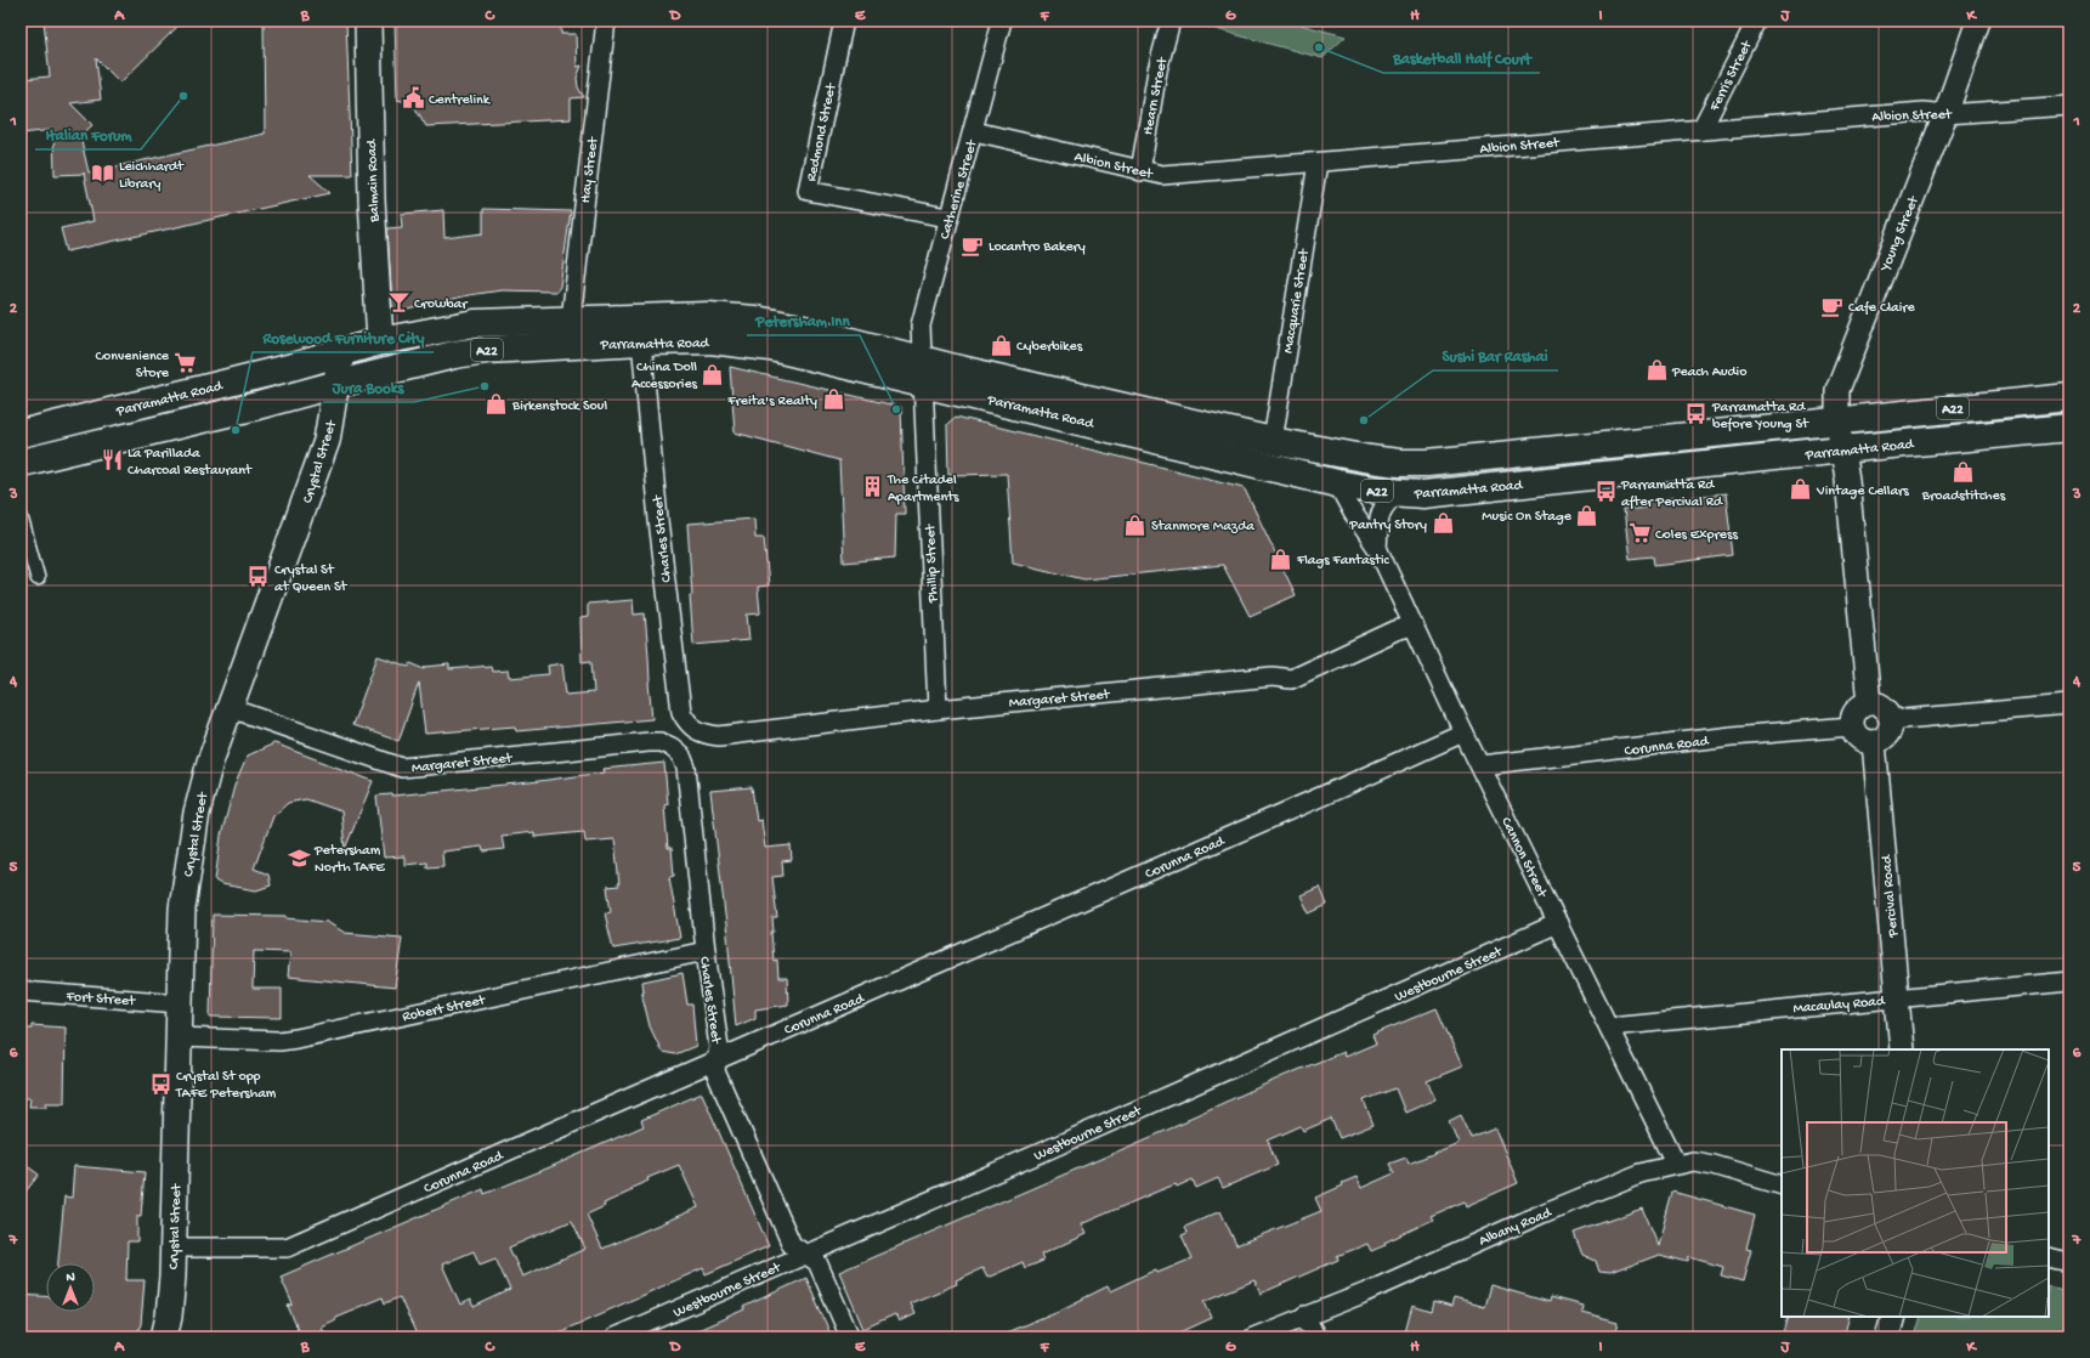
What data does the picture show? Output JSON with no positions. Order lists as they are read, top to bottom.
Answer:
{
  "streets": {
    "highway": ["Parramatta Road", "A22"],
    "main road": ["Balmain Road", "Crystal Street"],
    "street": [
      "Ferris Street",
      "Hearn Street",
      "Albion Street",
      "Redmond Street",
      "Hay Street",
      "Catherine Street",
      "Young Street",
      "Macquarie Street",
      "Charles Street",
      "Phillip Street",
      "Margaret Street",
      "Corunna Road",
      "Cannon Street",
      "Percival Road",
      "Westbourne Street",
      "Fort Street",
      "Macaulay Road",
      "Robert Street",
      "Albany Road"
    ]
  },
  "crossings": [
    ["Ferris Street", "Albion Street"],
    ["Hearn Street", "Albion Street"],
    ["Albion Street", "Catherine Street"],
    ["Albion Street", "Young Street"],
    ["Albion Street", "Macquarie Street"],
    ["Redmond Street", "Catherine Street"],
    ["Hay Street", "Parramatta Road"],
    ["Balmain Road", "Parramatta Road"],
    ["Catherine Street", "Parramatta Road"],
    ["Catherine Street", "Phillip Street"],
    ["Young Street", "Parramatta Road"],
    ["Macquarie Street", "Parramatta Road"],
    ["Parramatta Road", "Crystal Street"],
    ["Parramatta Road", "Charles Street"],
    ["Parramatta Road", "Phillip Street"],
    ["Parramatta Road", "Cannon Street"],
    ["Crystal Street", "Margaret Street"],
    ["Crystal Street", "Corunna Road"],
    ["Crystal Street", "Fort Street"],
    ["Crystal Street", "Robert Street"],
    ["Charles Street", "Margaret Street"],
    ["Charles Street", "Corunna Road"],
    ["Charles Street", "Westbourne Street"],
    ["Charles Street", "Robert Street"],
    ["Phillip Street", "Margaret Street"],
    ["Margaret Street", "Cannon Street"],
    ["Corunna Road", "Cannon Street"],
    ["Corunna Road", "Percival Road"],
    ["Cannon Street", "Westbourne Street"],
    ["Cannon Street", "Macaulay Road"],
    ["Cannon Street", "Albany Road"],
    ["Percival Road", "Macaulay Road"]
  ],
  "places": {
    "other": [
      "Basketball Half Court",
      "Italian Forum",
      "Jura Books",
      "Petersham Inn",
      "Sushi Bar Rashai",
      "Rosewood Furniture City"
    ],
    "public building": ["Centrelink"],
    "library": ["Leichhardt Library"],
    "cafe": ["Locantro Bakery", "Cafe Claire"],
    "bar": ["Crowbar"],
    "shop": [
      "Cyberbikes",
      "Peach Audio",
      "China Doll Accessories",
      "Freita's Realty",
      "Birkenstock Soul",
      "Broadstitches",
      "Vintage Cellars",
      "Music On Stage",
      "Pantry Story",
      "Stanmore Mazda",
      "Flags Fantastic"
    ],
    "supermarket": ["Convenience Store", "Coles Express"],
    "bus stop": [
      "Parramatta Rd before Young St",
      "Parramatta Rd after Percival Rd",
      "Crystal St at Queen St",
      "Crystal St opp TAFE Petersham"
    ],
    "restaurant": ["La Parillada Charcoal Restaurant"],
    "building": ["The Citadel Apartments"],
    "school or university": ["Petersham North TAFE"]
  },
  "north": "top",
  "grid": {
    "columns": [
      "A",
      "B",
      "C",
      "D",
      "E",
      "F",
      "G",
      "H",
      "I",
      "J",
      "K"
    ],
    "rows": [
      "1",
      "2",
      "3",
      "4",
      "5",
      "6",
      "7"
    ]
  }
}
